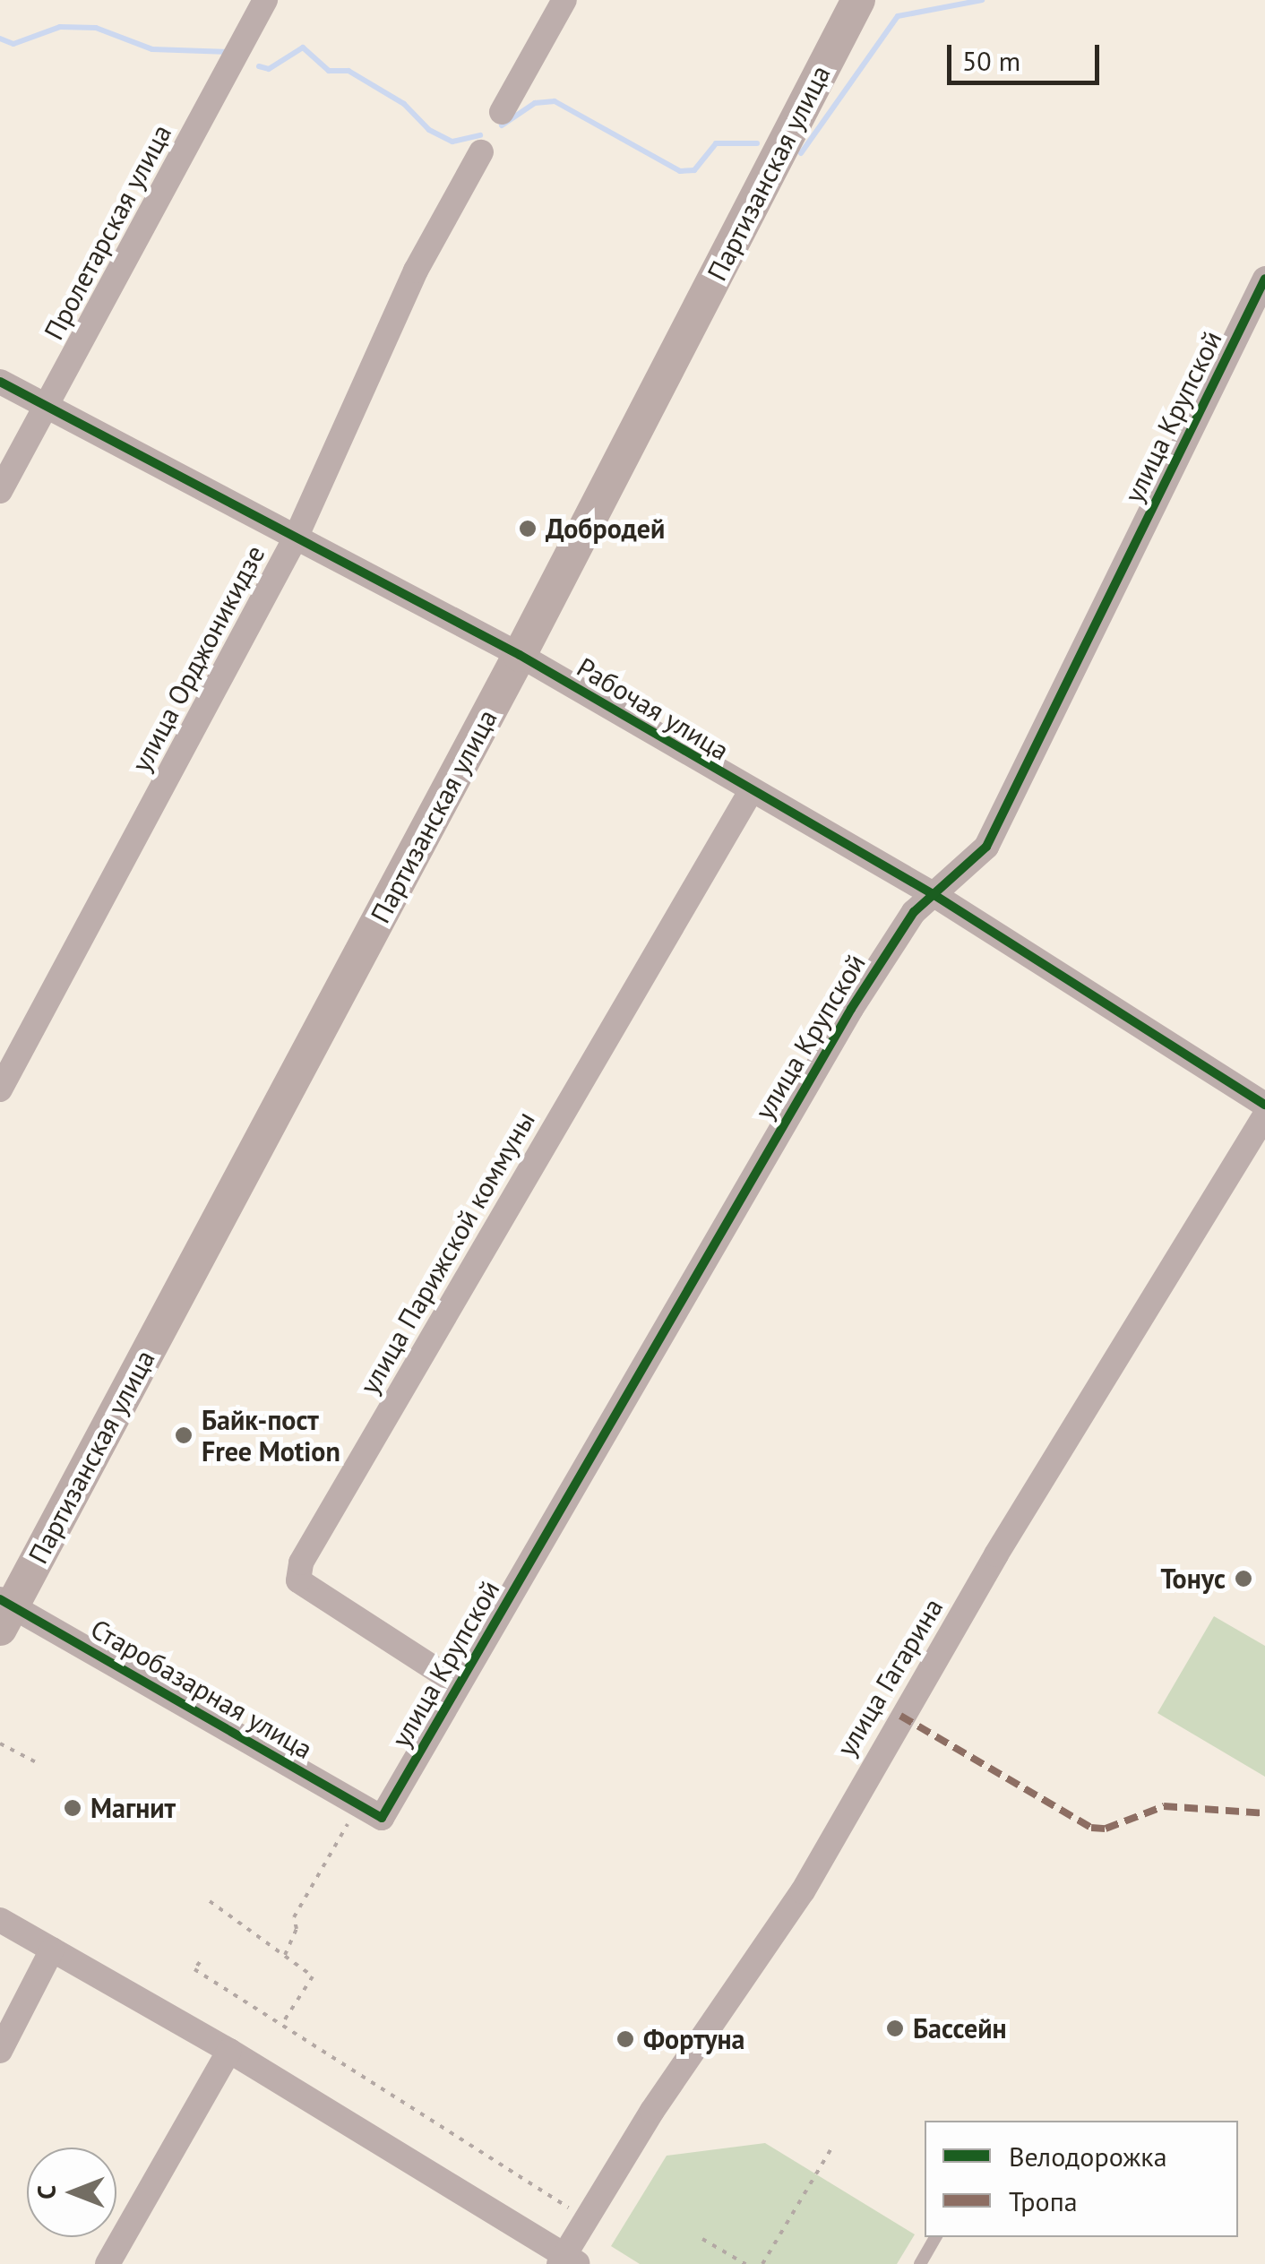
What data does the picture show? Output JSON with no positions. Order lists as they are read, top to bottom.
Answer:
{
  "streets": {
    "main road": ["Партизанская улица"],
    "street": [
      "Пролетарская улица",
      "улица Крупской",
      "улица Орджоникидзе",
      "Рабочая улица",
      "улица Парижской коммуны",
      "улица Гагарина",
      "Старобазарная улица"
    ]
  },
  "crossings": [
    ["Партизанская улица", "Рабочая улица"],
    ["Партизанская улица", "Старобазарная улица"],
    ["Пролетарская улица", "Рабочая улица"],
    ["улица Крупской", "Рабочая улица"],
    ["улица Крупской", "улица Парижской коммуны"],
    ["улица Крупской", "Старобазарная улица"],
    ["улица Орджоникидзе", "Рабочая улица"],
    ["Рабочая улица", "улица Парижской коммуны"]
  ],
  "places": [
    "Добродей",
    "Байк-пост Free Motion",
    "Тонус",
    "Магнит",
    "Бассейн",
    "Фортуна"
  ],
  "legend": ["Велодорожка", "Тропа"],
  "scale_bar": "50 m",
  "north": "left"
}
